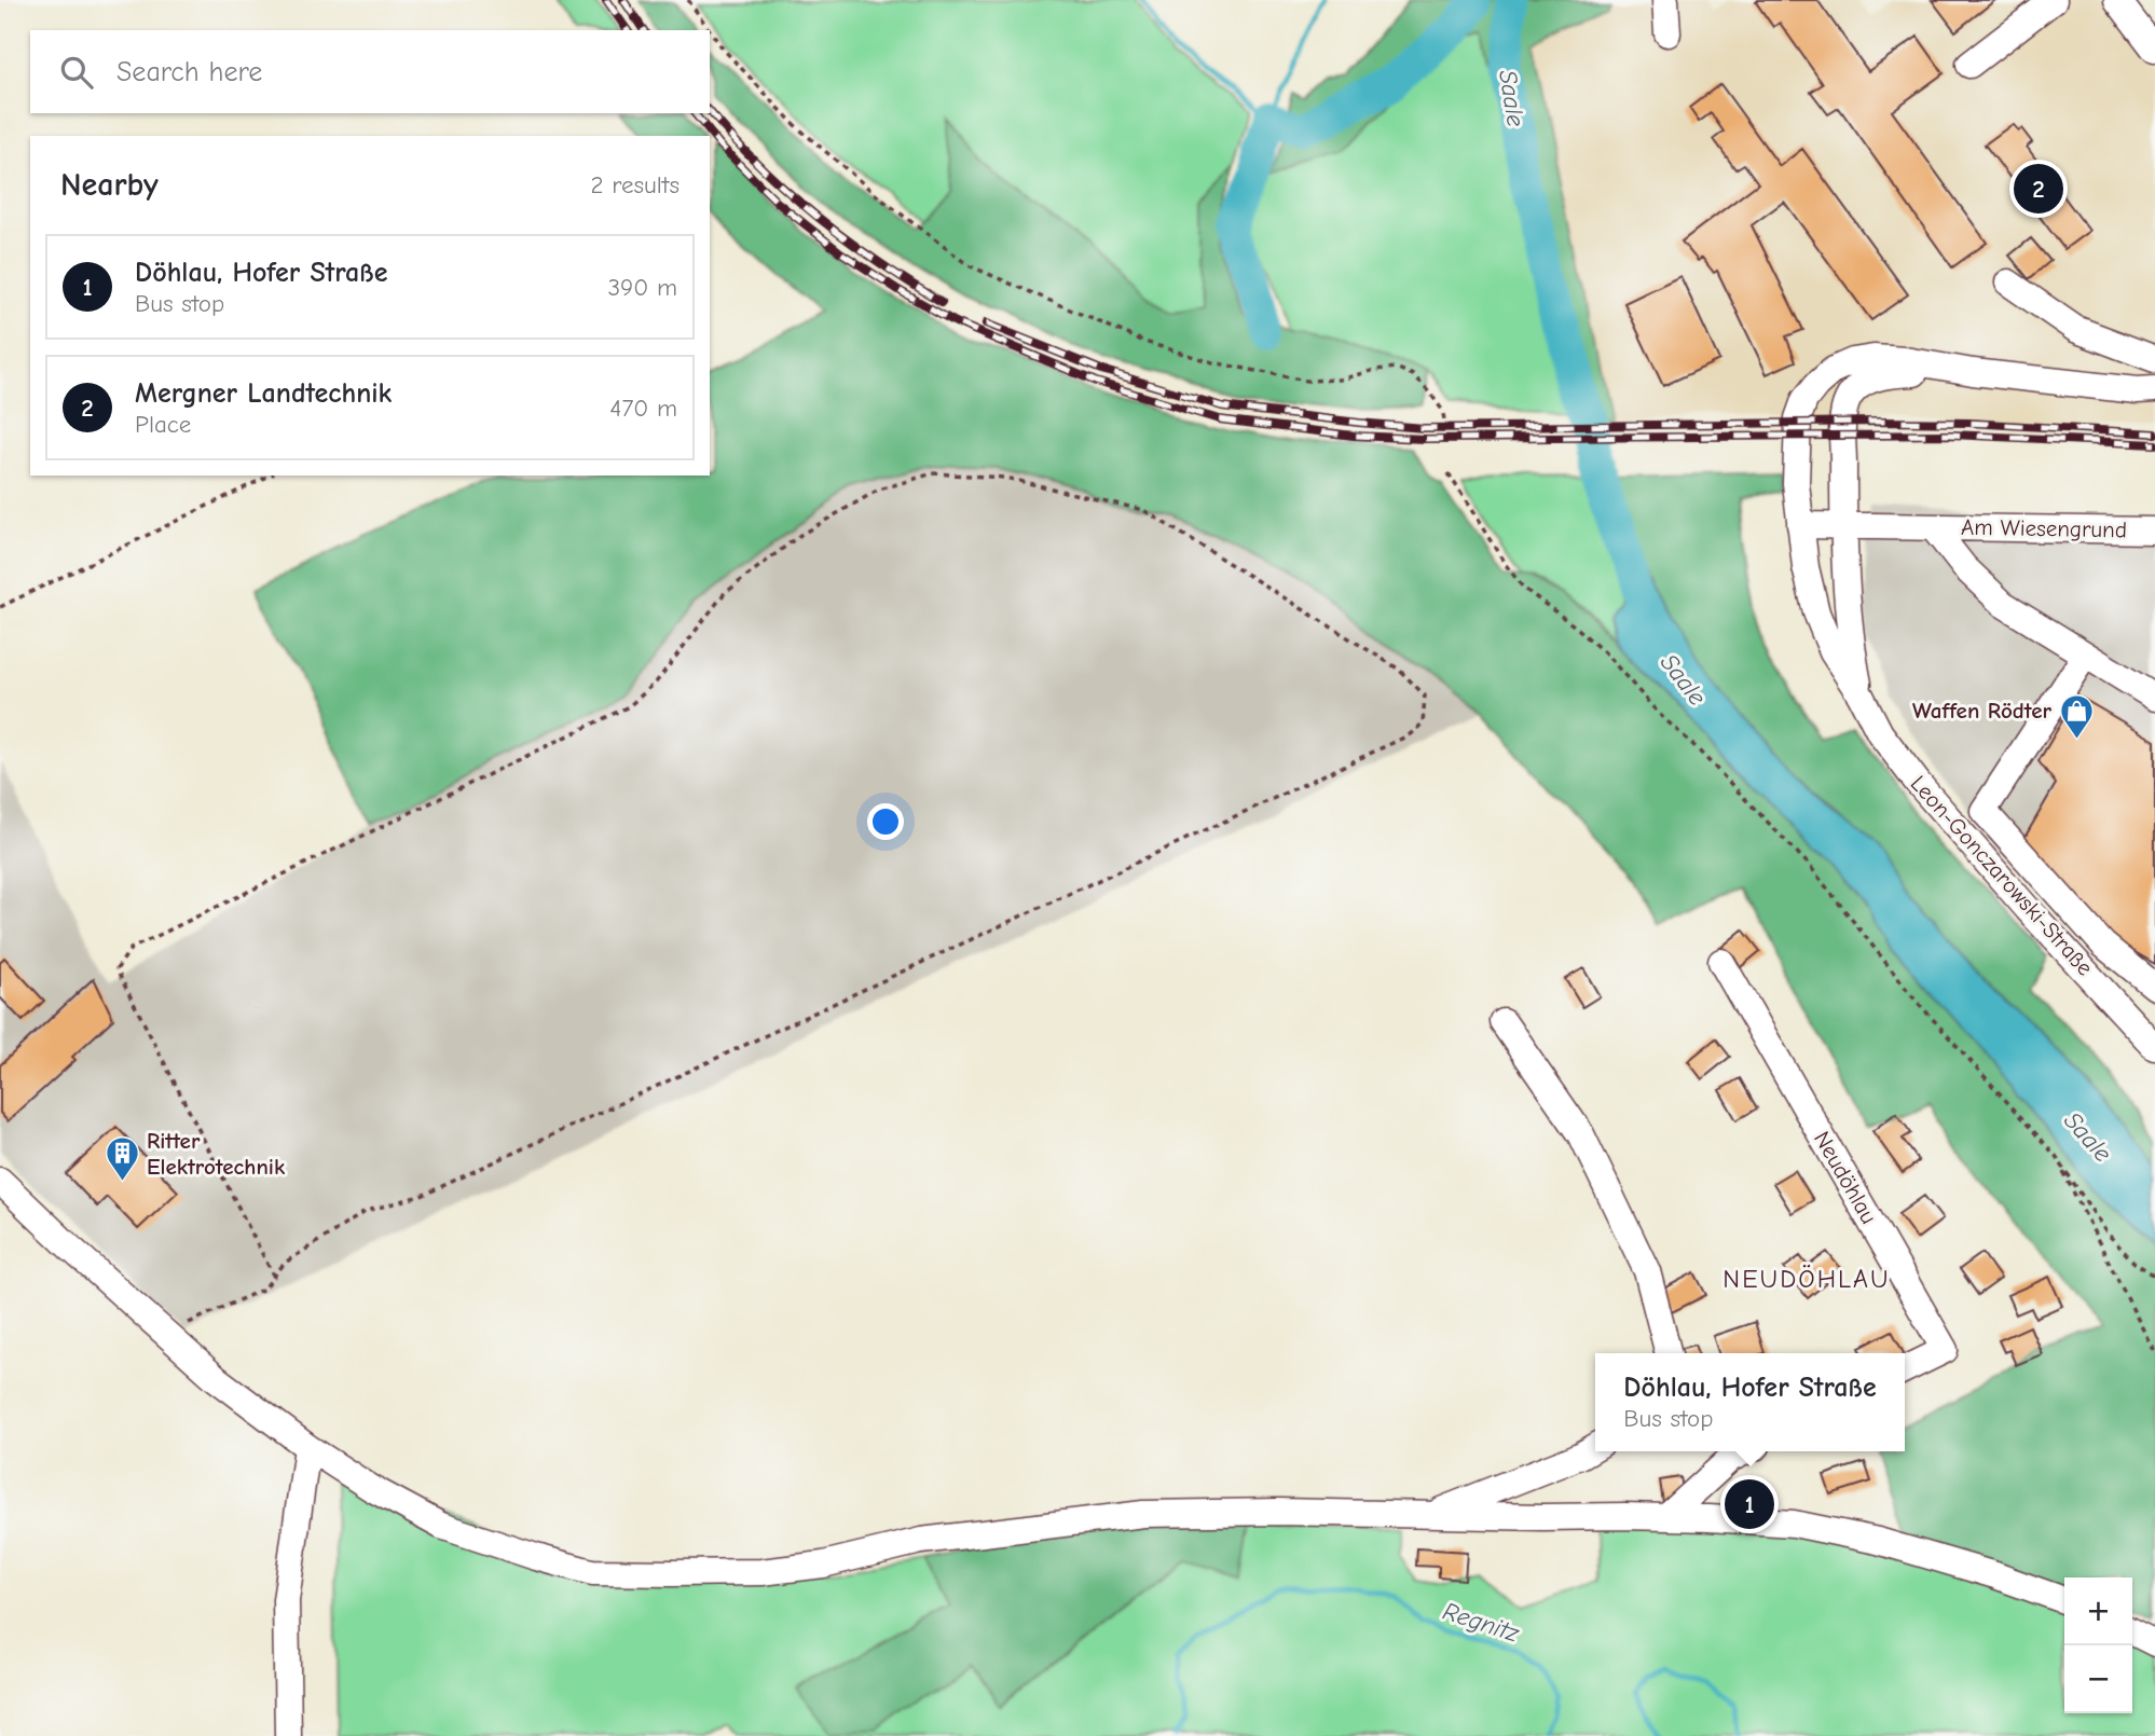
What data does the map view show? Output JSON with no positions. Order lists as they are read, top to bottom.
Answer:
{
  "streets": {
    "street": ["Am Wiesengrund", "Leon-Gonczarowski-Straße", "Neudöhlau"]
  },
  "crossings": [
    ["Am Wiesengrund", "Leon-Gonczarowski-Straße"]
  ],
  "districts": ["NEUDÖHLAU"],
  "water": ["Saale", "Regnitz"],
  "places": {
    "shop": ["Waffen Rödter"],
    "building": ["Ritter Elektrotechnik"]
  },
  "page": {
    "search": "Search here",
    "heading": ["Nearby", "2 results"],
    "pins": ["2", "1"],
    "list": [
      {
        "mark": "1",
        "name": "Döhlau, Hofer Straße",
        "note": "Bus stop",
        "value": "390 m"
      },
      {
        "mark": "2",
        "name": "Mergner Landtechnik",
        "note": "Place",
        "value": "470 m"
      }
    ],
    "popup": ["Döhlau, Hofer Straße", "Bus stop"],
    "map_buttons": ["+", "−"]
  }
}
